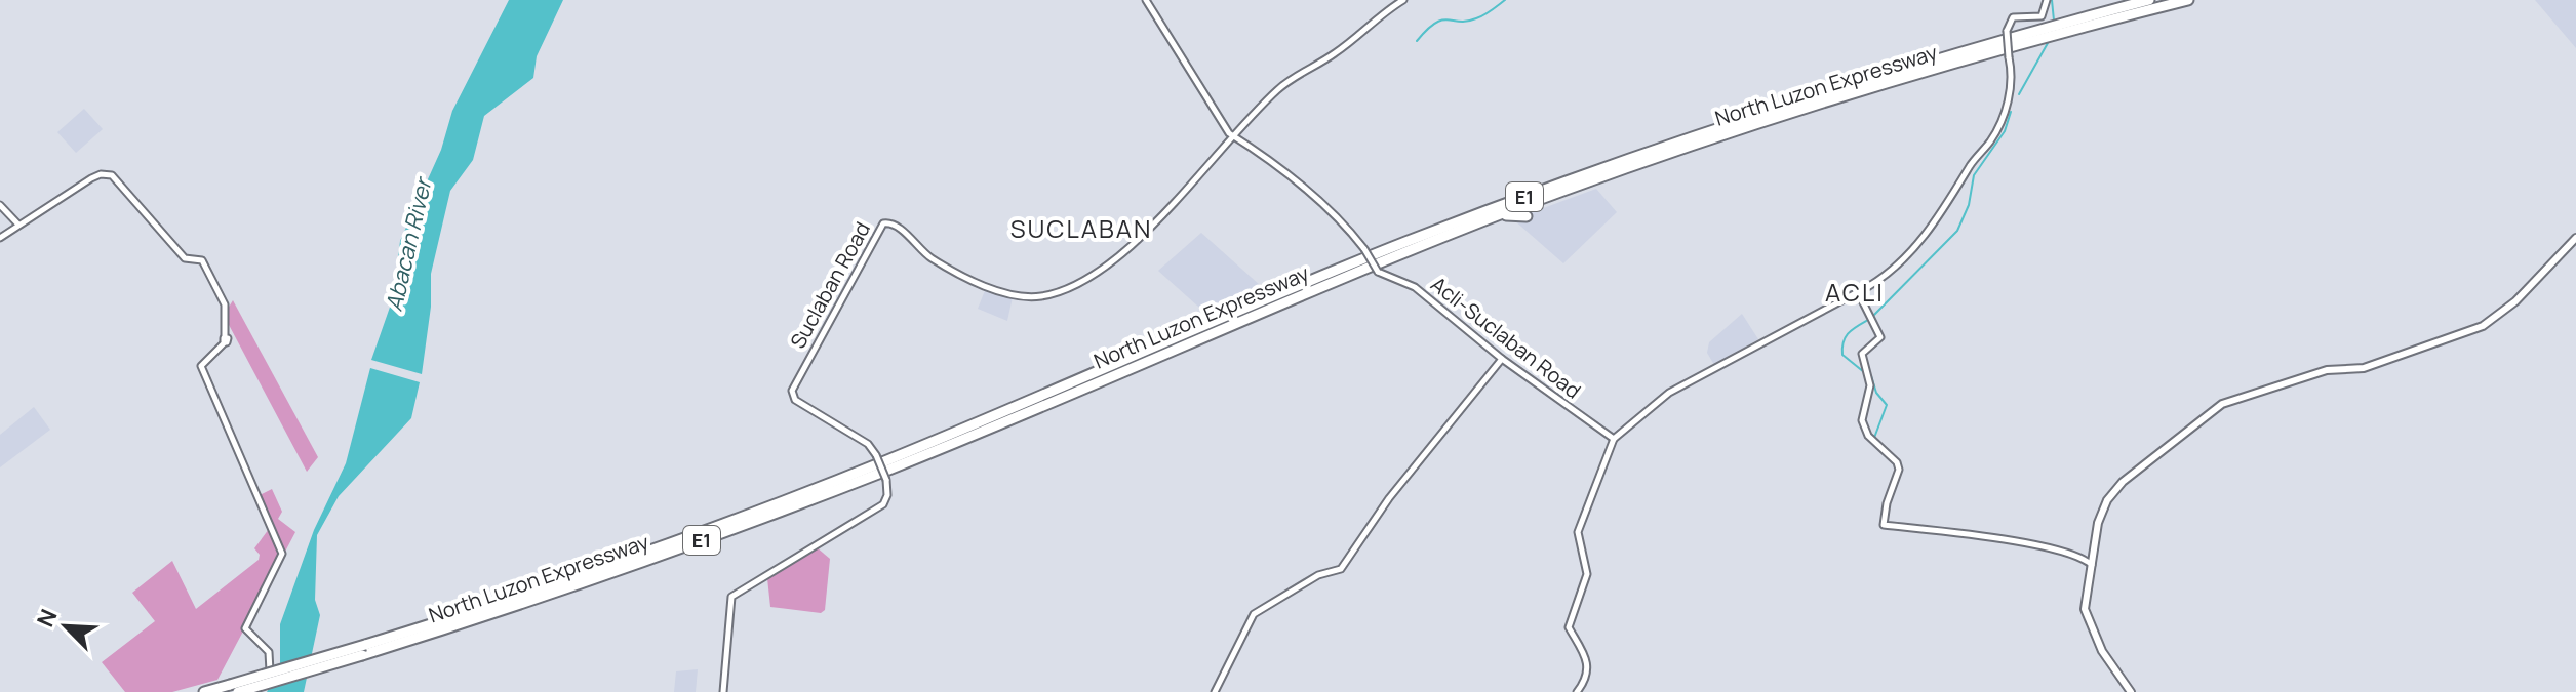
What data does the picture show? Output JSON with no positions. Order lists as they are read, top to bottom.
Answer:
{
  "streets": {
    "highway": ["North Luzon Expressway", "E1"],
    "street": ["Suclaban Road", "Acli-Suclaban Road"]
  },
  "crossings": [
    ["Suclaban Road", "Acli-Suclaban Road"]
  ],
  "districts": ["SUCLABAN", "ACLI"],
  "water": ["Abacan River"],
  "north": "top left"
}
